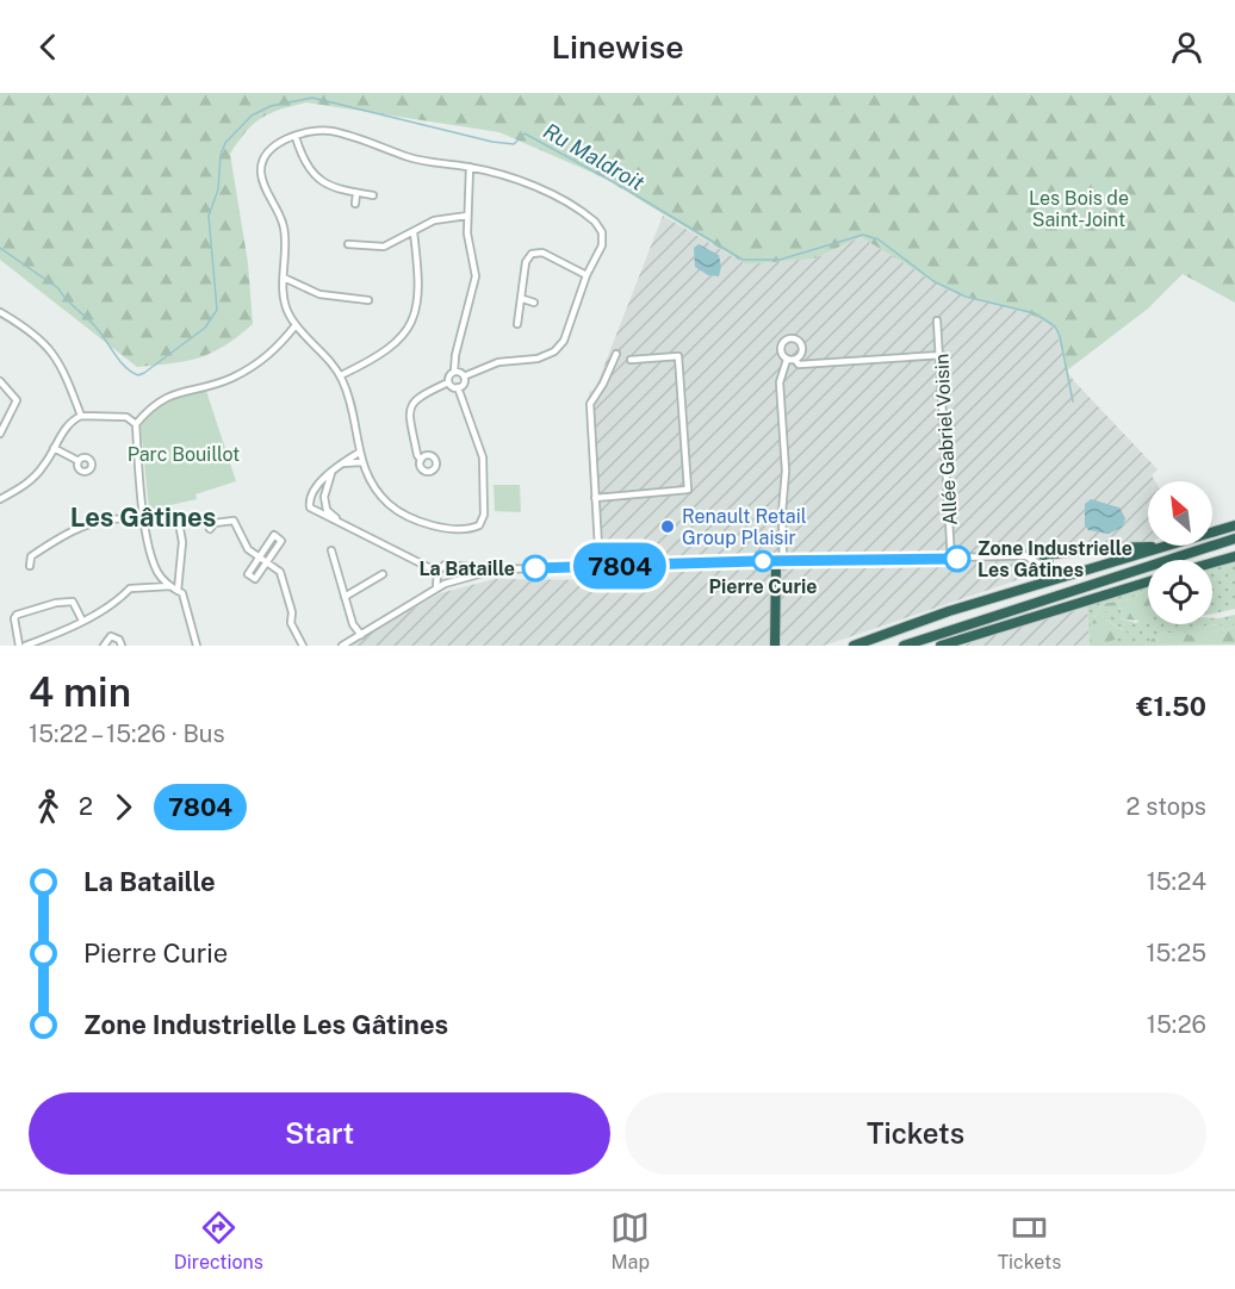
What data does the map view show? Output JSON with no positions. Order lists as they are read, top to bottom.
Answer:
{
  "streets": {
    "street": ["Allée Gabriel Voisin"]
  },
  "districts": ["Les Gâtines"],
  "water": ["Ru Maldroit"],
  "parks": ["Les Bois de Saint-Joint", "Parc Bouillot"],
  "places": [
    "Renault Retail Group Plaisir",
    "Zone Industrielle Les Gâtines",
    "Pierre Curie",
    "La Bataille"
  ],
  "lines": ["bus line 7804"],
  "north": "top left",
  "page": {
    "header": "Linewise",
    "on_map": "7804",
    "heading": ["4 min", "15:22 – 15:26 · Bus", "€1.50"],
    "legs": ["2", "7804", "2 stops"],
    "list": [
      {
        "name": "La Bataille",
        "value": "15:24"
      },
      {
        "name": "Pierre Curie",
        "value": "15:25"
      },
      {
        "name": "Zone Industrielle Les Gâtines",
        "value": "15:26"
      }
    ],
    "buttons": ["Start", "Tickets"],
    "tabs": ["Directions", "Map", "Tickets"]
  }
}
